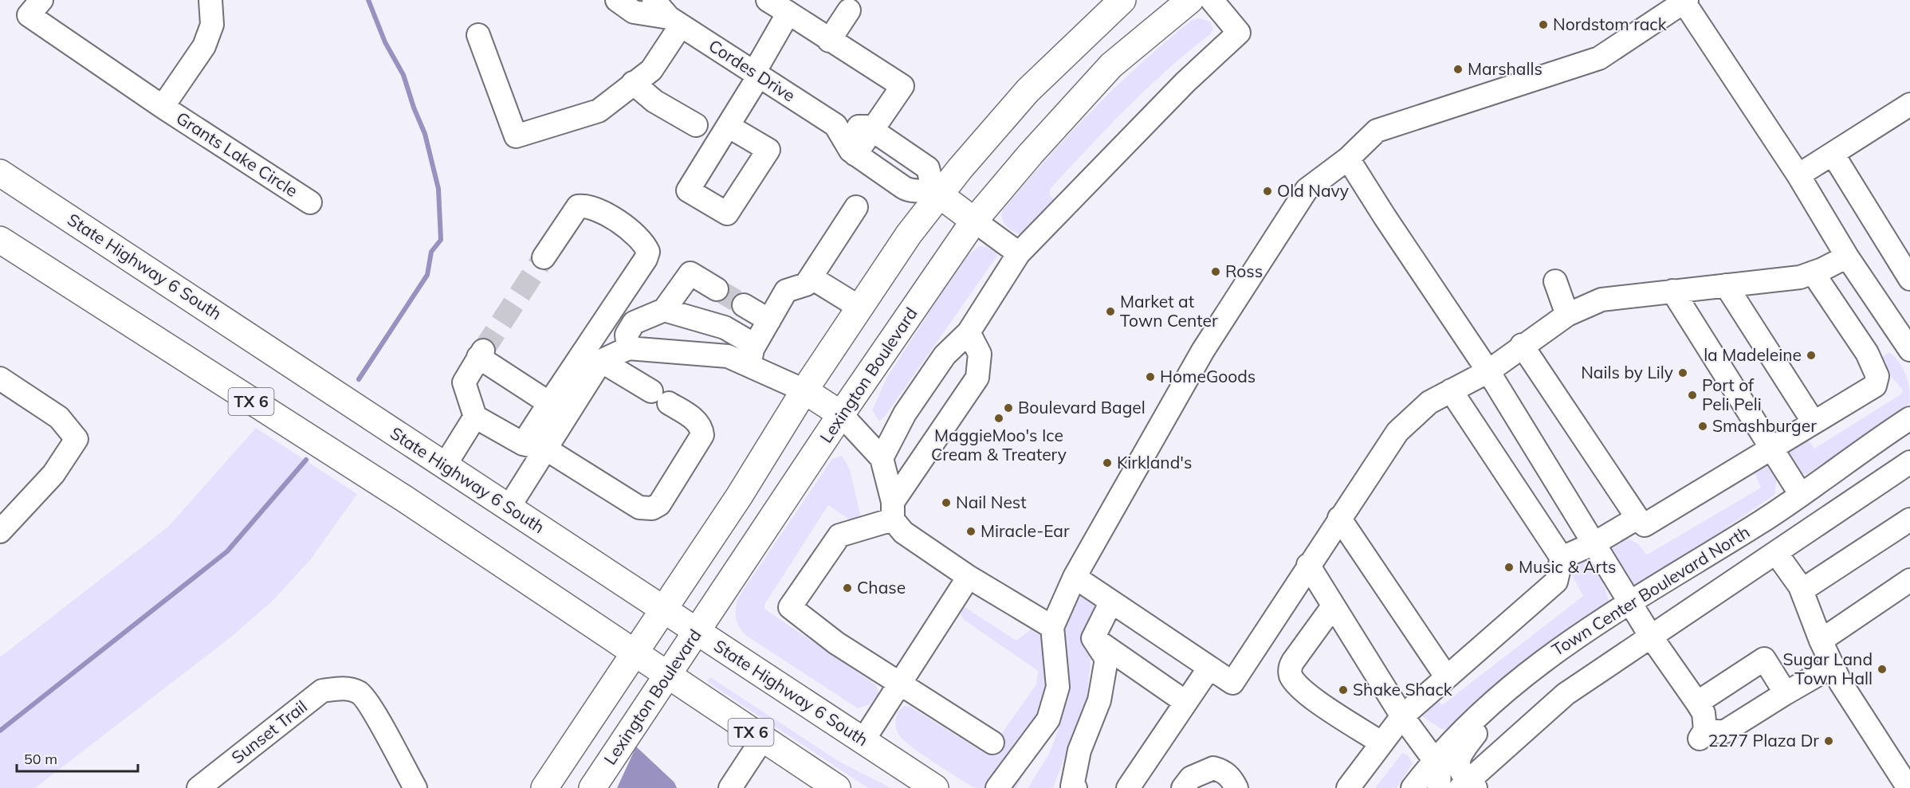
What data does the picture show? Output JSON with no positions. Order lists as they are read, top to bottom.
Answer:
{
  "streets": {
    "main road": ["State Highway 6 South", "Lexington Boulevard", "TX 6"],
    "street": [
      "Cordes Drive",
      "Grants Lake Circle",
      "Town Center Boulevard North",
      "Sunset Trail"
    ]
  },
  "crossings": [
    ["State Highway 6 South", "Lexington Boulevard"],
    ["Lexington Boulevard", "TX 6"]
  ],
  "places": [
    "Nordstom rack",
    "Marshalls",
    "Old Navy",
    "Ross",
    "Market at Town Center",
    "la Madeleine",
    "Nails by Lily",
    "HomeGoods",
    "Port of Peli Peli",
    "Boulevard Bagel",
    "MaggieMoo's Ice Cream & Treatery",
    "Smashburger",
    "Kirkland's",
    "Nail Nest",
    "Miracle-Ear",
    "Music & Arts",
    "Chase",
    "Sugar Land Town Hall",
    "Shake Shack",
    "2277 Plaza Dr"
  ],
  "scale_bar": "50 m"
}
